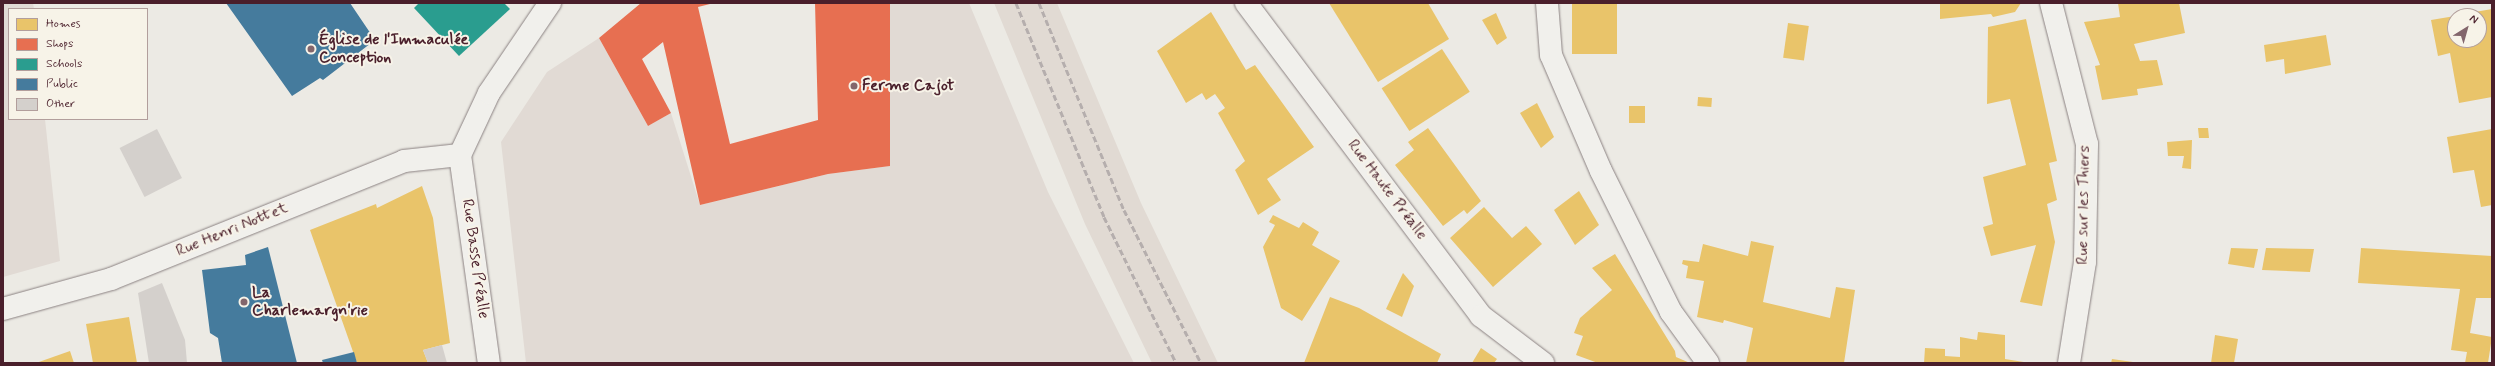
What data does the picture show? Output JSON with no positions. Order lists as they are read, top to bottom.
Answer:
{
  "streets": {
    "street": [
      "Rue Haute Préalle",
      "Rue sur les Thiers",
      "Rue Henri Nottet",
      "Rue Basse Préalle"
    ]
  },
  "crossings": [
    ["Rue Henri Nottet", "Rue Basse Préalle"]
  ],
  "places": ["Église de l'Immaculée Conception", "Ferme Cajot", "La Charlemargn'rie"],
  "legend": [
    "Homes",
    "Shops",
    "Schools",
    "Public",
    "Other"
  ],
  "north": "top right"
}
